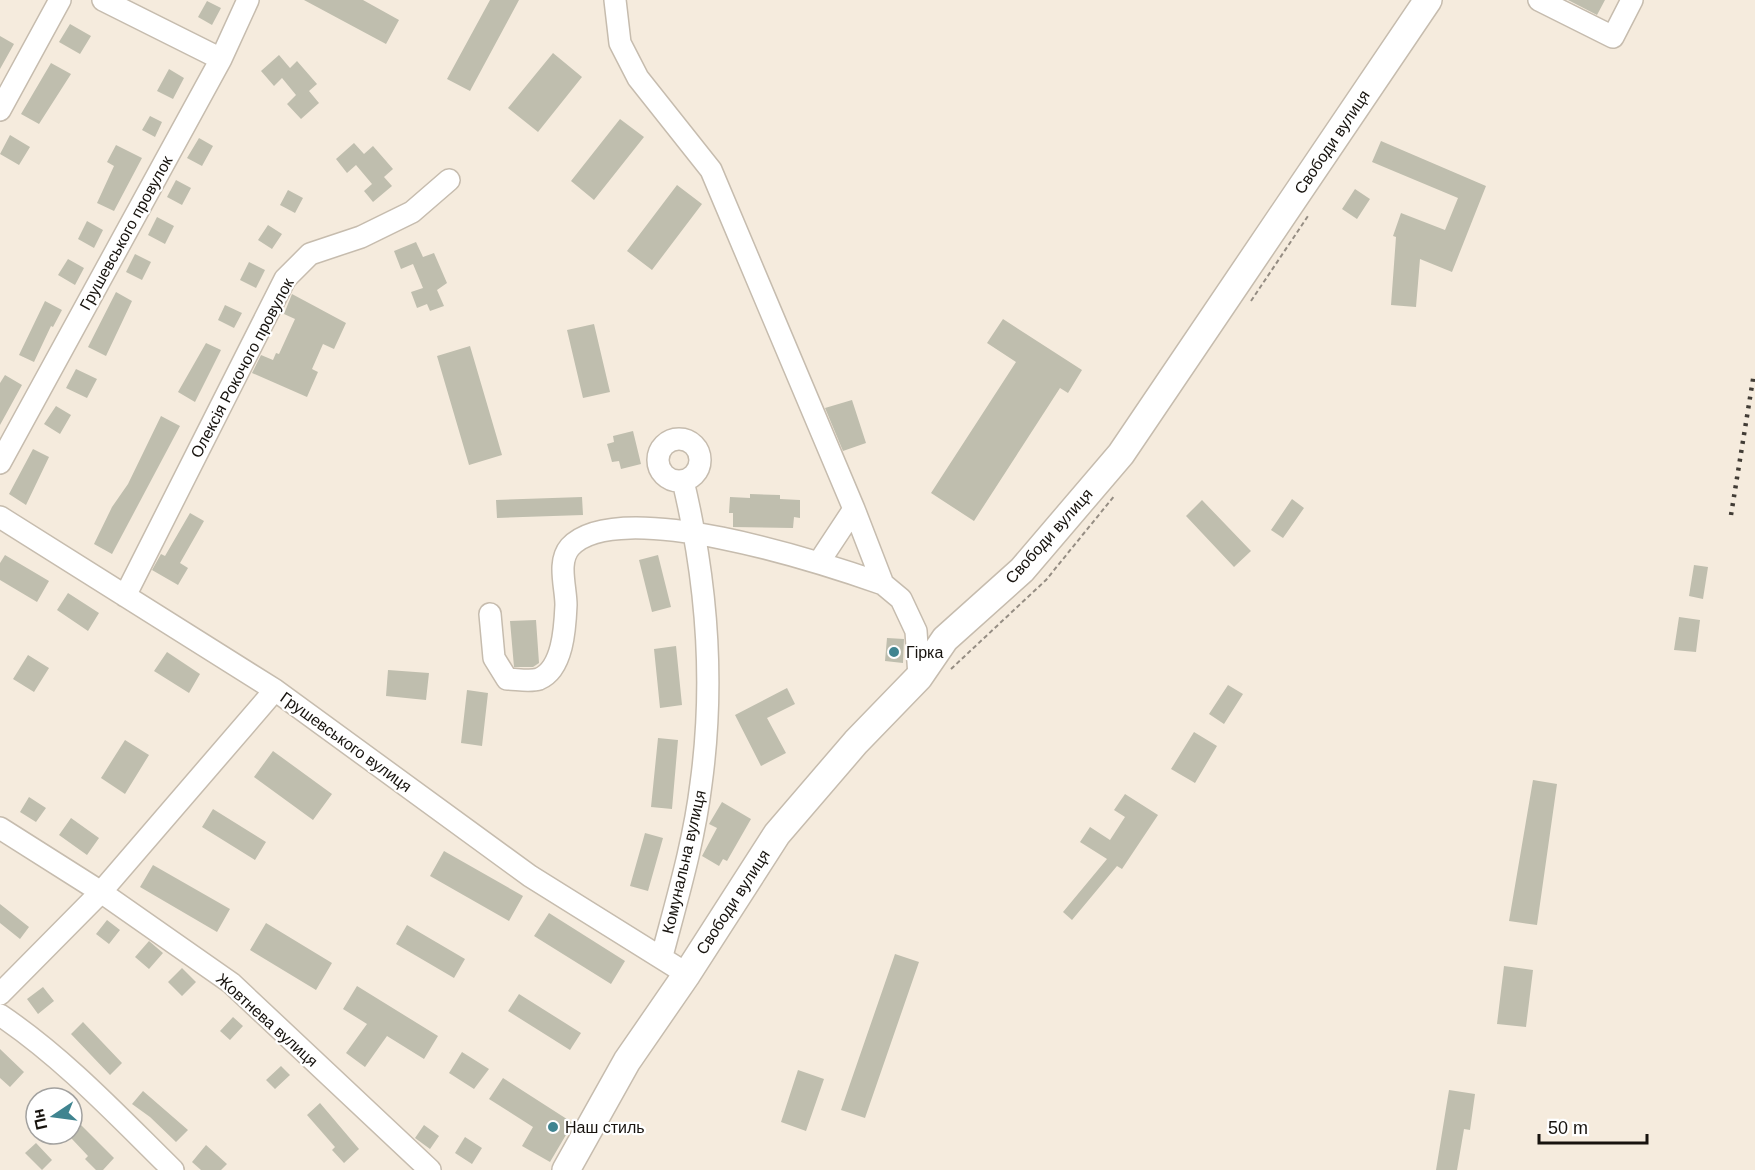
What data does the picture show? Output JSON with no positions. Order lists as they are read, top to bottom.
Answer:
{
  "streets": {
    "main road": ["Свободи вулиця"],
    "street": [
      "Грушевського провулок",
      "Олексія Рокочого провулок",
      "Грушевського вулиця",
      "Комунальна вулиця",
      "Жовтнева вулиця"
    ]
  },
  "crossings": [
    ["Свободи вулиця", "Грушевського вулиця"],
    ["Олексія Рокочого провулок", "Грушевського вулиця"],
    ["Грушевського вулиця", "Комунальна вулиця"]
  ],
  "places": ["Гірка", "Наш стиль"],
  "scale_bar": "50 m",
  "north": "left"
}
